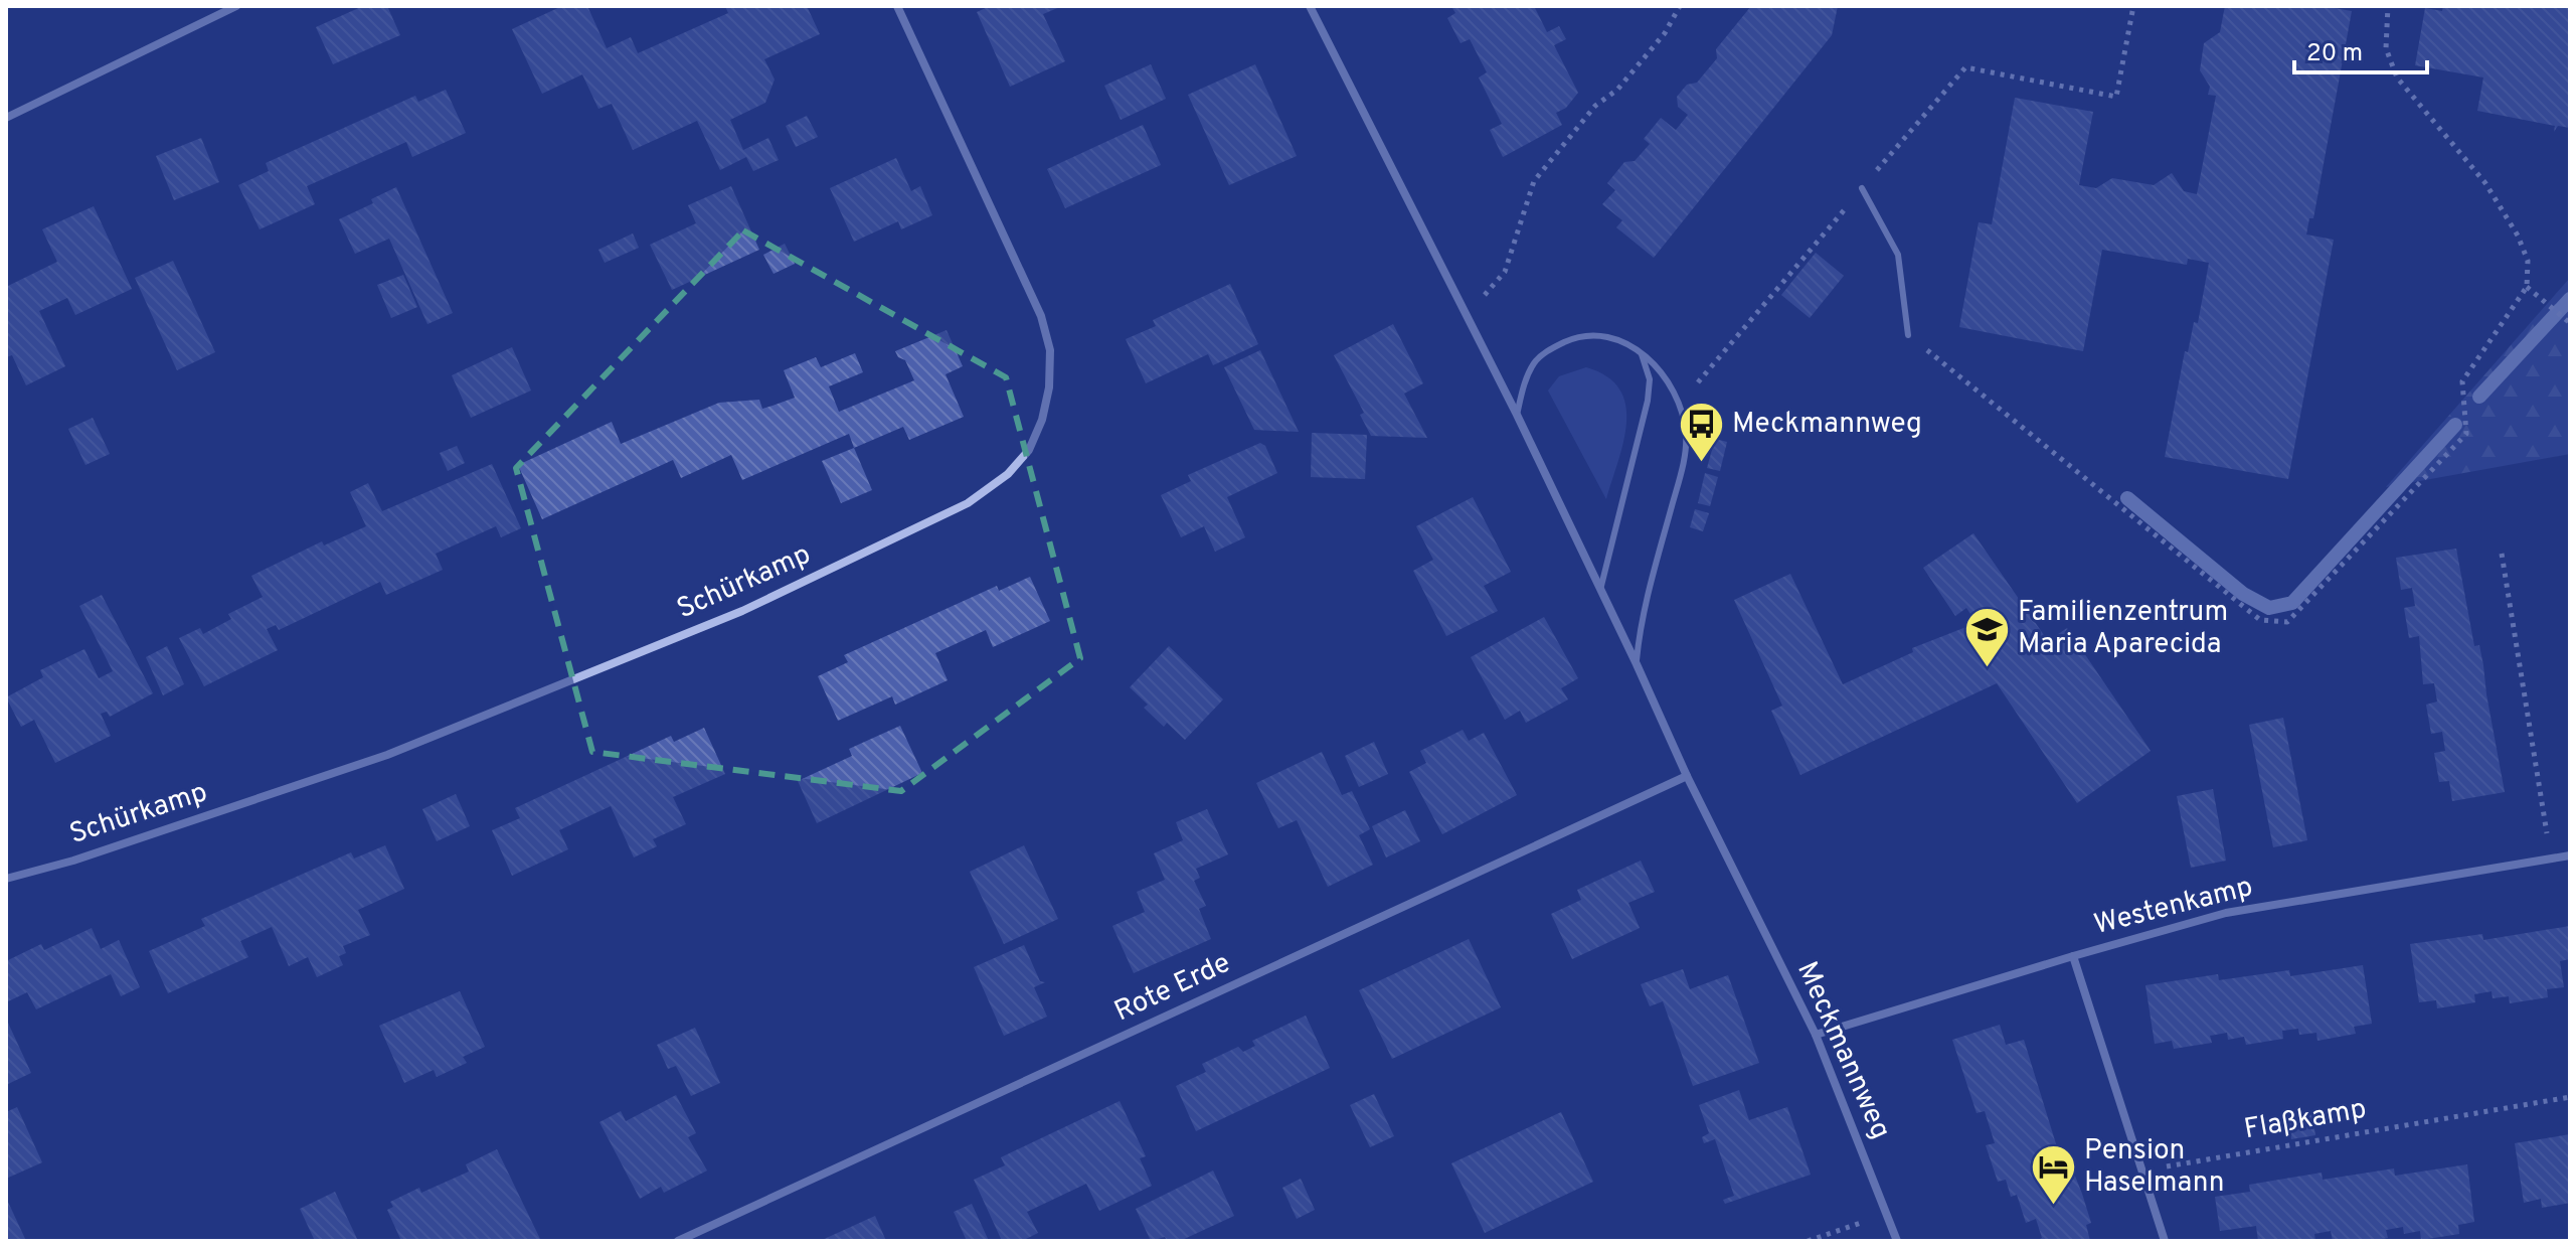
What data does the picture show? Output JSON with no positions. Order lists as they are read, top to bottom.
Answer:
{
  "streets": {
    "street": [
      "Schürkamp",
      "Westenkamp",
      "Rote Erde",
      "Meckmannweg"
    ],
    "path": ["Flaßkamp"]
  },
  "crossings": [
    ["Westenkamp", "Meckmannweg"],
    ["Rote Erde", "Meckmannweg"]
  ],
  "places": {
    "bus stop": ["Meckmannweg"],
    "school or university": ["Familienzentrum Maria Aparecida"],
    "hotel": ["Pension Haselmann"]
  },
  "scale_bar": "20 m"
}
